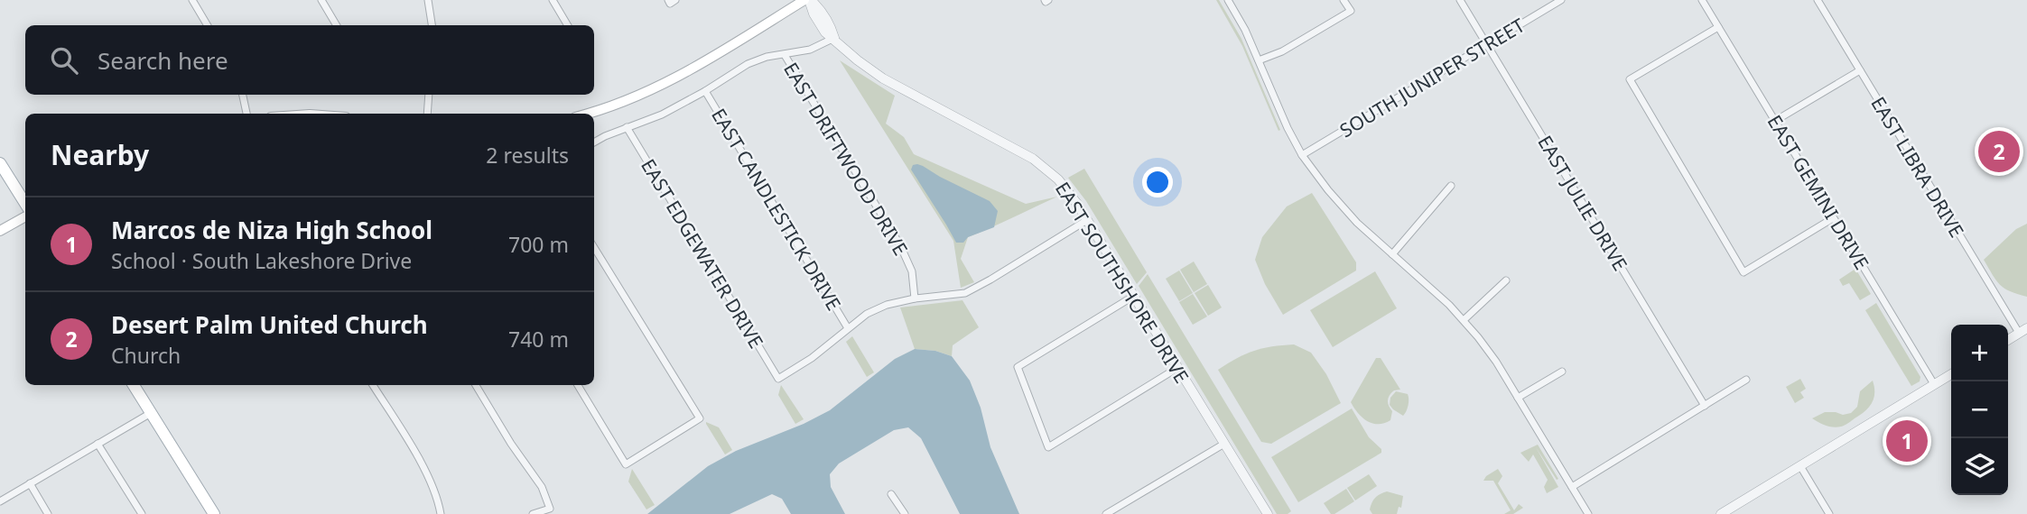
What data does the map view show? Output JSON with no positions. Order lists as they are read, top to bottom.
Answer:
{
  "streets": {
    "street": [
      "SOUTH JUNIPER STREET",
      "EAST DRIFTWOOD DRIVE",
      "EAST LIBRA DRIVE",
      "EAST GEMINI DRIVE",
      "EAST JULIE DRIVE",
      "EAST CANDLESTICK DRIVE",
      "EAST EDGEWATER DRIVE",
      "EAST SOUTHSHORE DRIVE"
    ]
  },
  "crossings": [
    ["SOUTH JUNIPER STREET", "EAST JULIE DRIVE"],
    ["EAST CANDLESTICK DRIVE", "EAST EDGEWATER DRIVE"]
  ],
  "page": {
    "search": "Search here",
    "heading": ["Nearby", "2 results"],
    "pins": ["2", "1"],
    "list": [
      {
        "mark": "1",
        "name": "Marcos de Niza High School",
        "note": "School · South Lakeshore Drive",
        "value": "700 m"
      },
      {
        "mark": "2",
        "name": "Desert Palm United Church",
        "note": "Church",
        "value": "740 m"
      }
    ],
    "map_buttons": ["+", "−"]
  }
}
